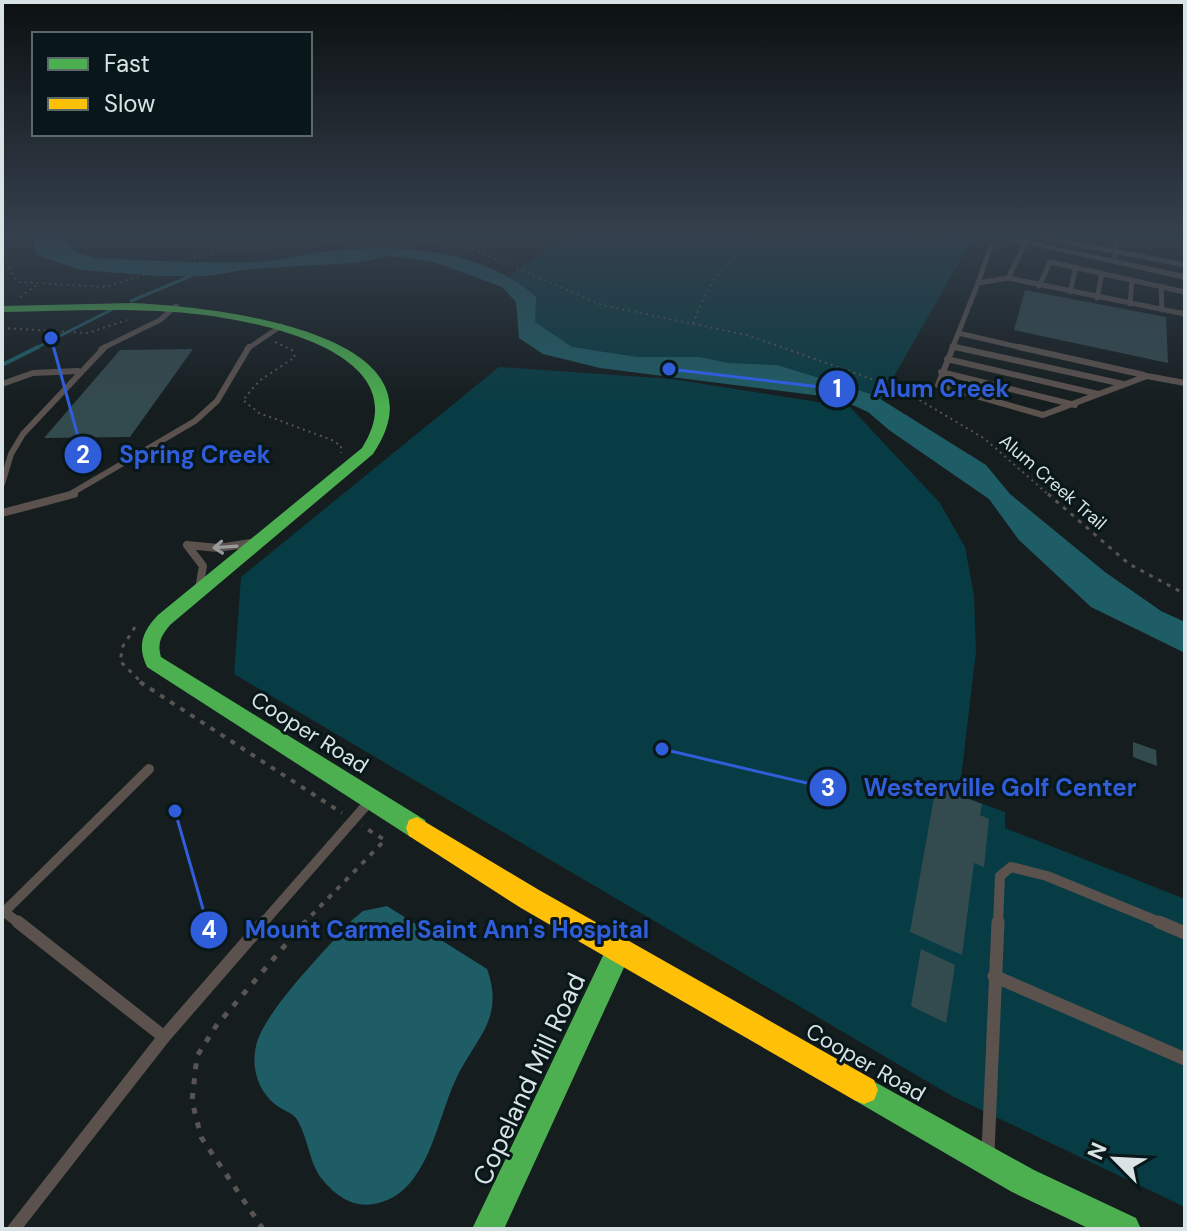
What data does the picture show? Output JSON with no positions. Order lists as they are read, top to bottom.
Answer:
{
  "streets": {
    "street": ["Cooper Road", "Copeland Mill Road"],
    "path": ["Alum Creek Trail"]
  },
  "crossings": [
    ["Cooper Road", "Copeland Mill Road"]
  ],
  "places": [
    "Spring Creek",
    "Alum Creek",
    "Westerville Golf Center",
    "Mount Carmel Saint Ann's Hospital"
  ],
  "legend": ["Fast", "Slow"],
  "north": "top left"
}
